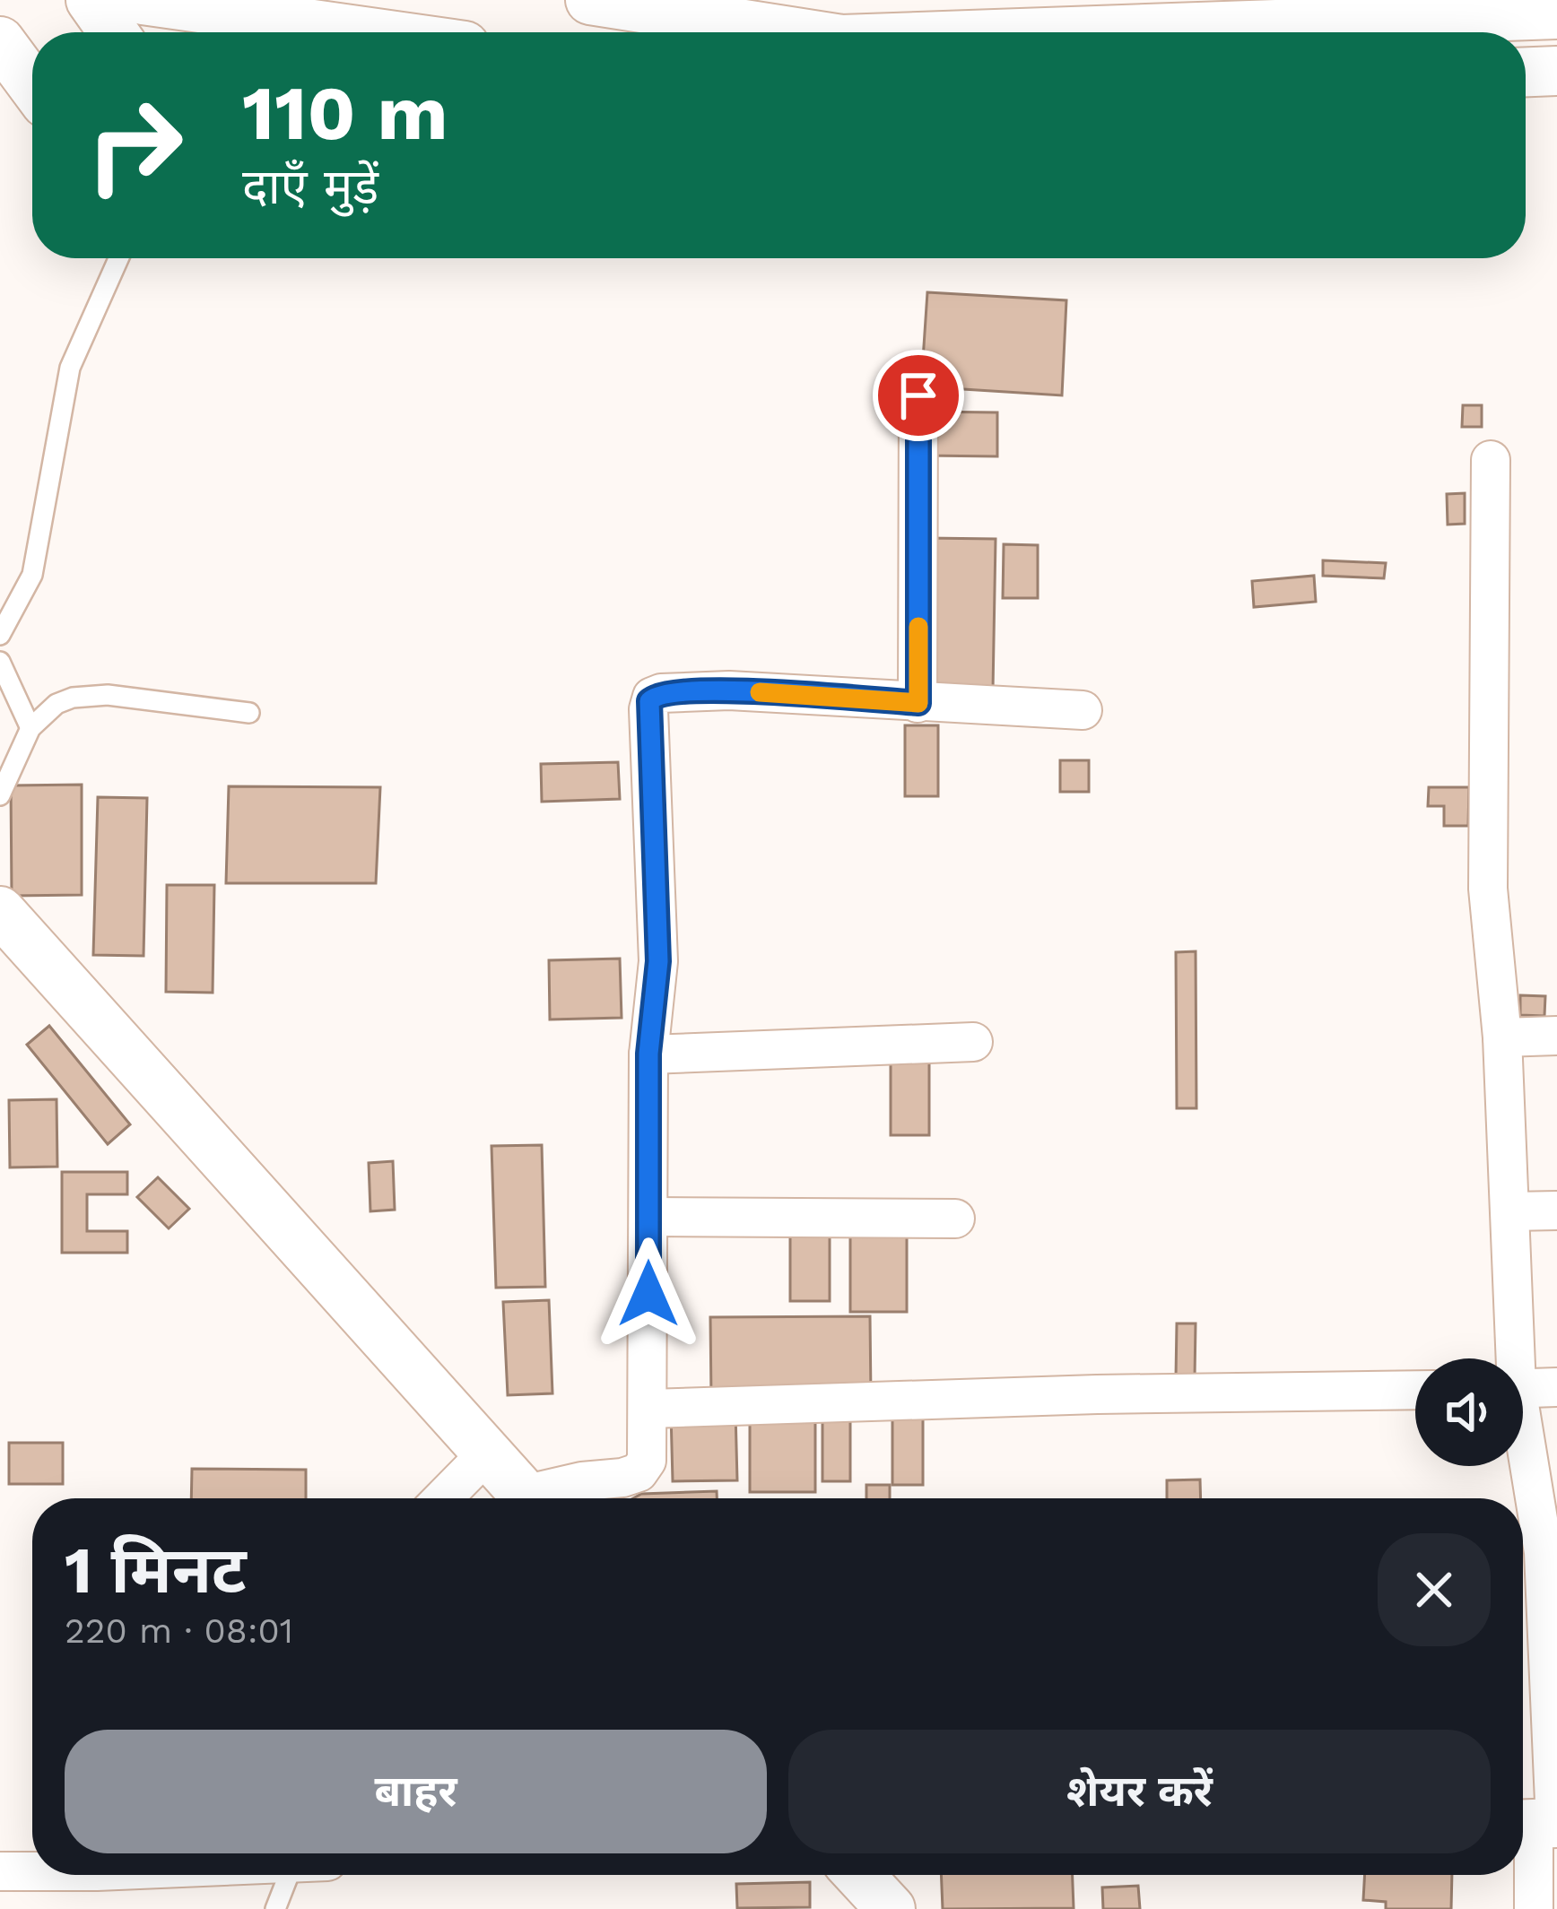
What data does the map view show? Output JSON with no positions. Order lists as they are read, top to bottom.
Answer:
{
  "page": {
    "turn": ["110 m", "दाएँ मुड़ें"],
    "heading": ["1 मिनट", "220 m · 08:01"],
    "buttons": ["बाहर", "शेयर करें"]
  }
}
